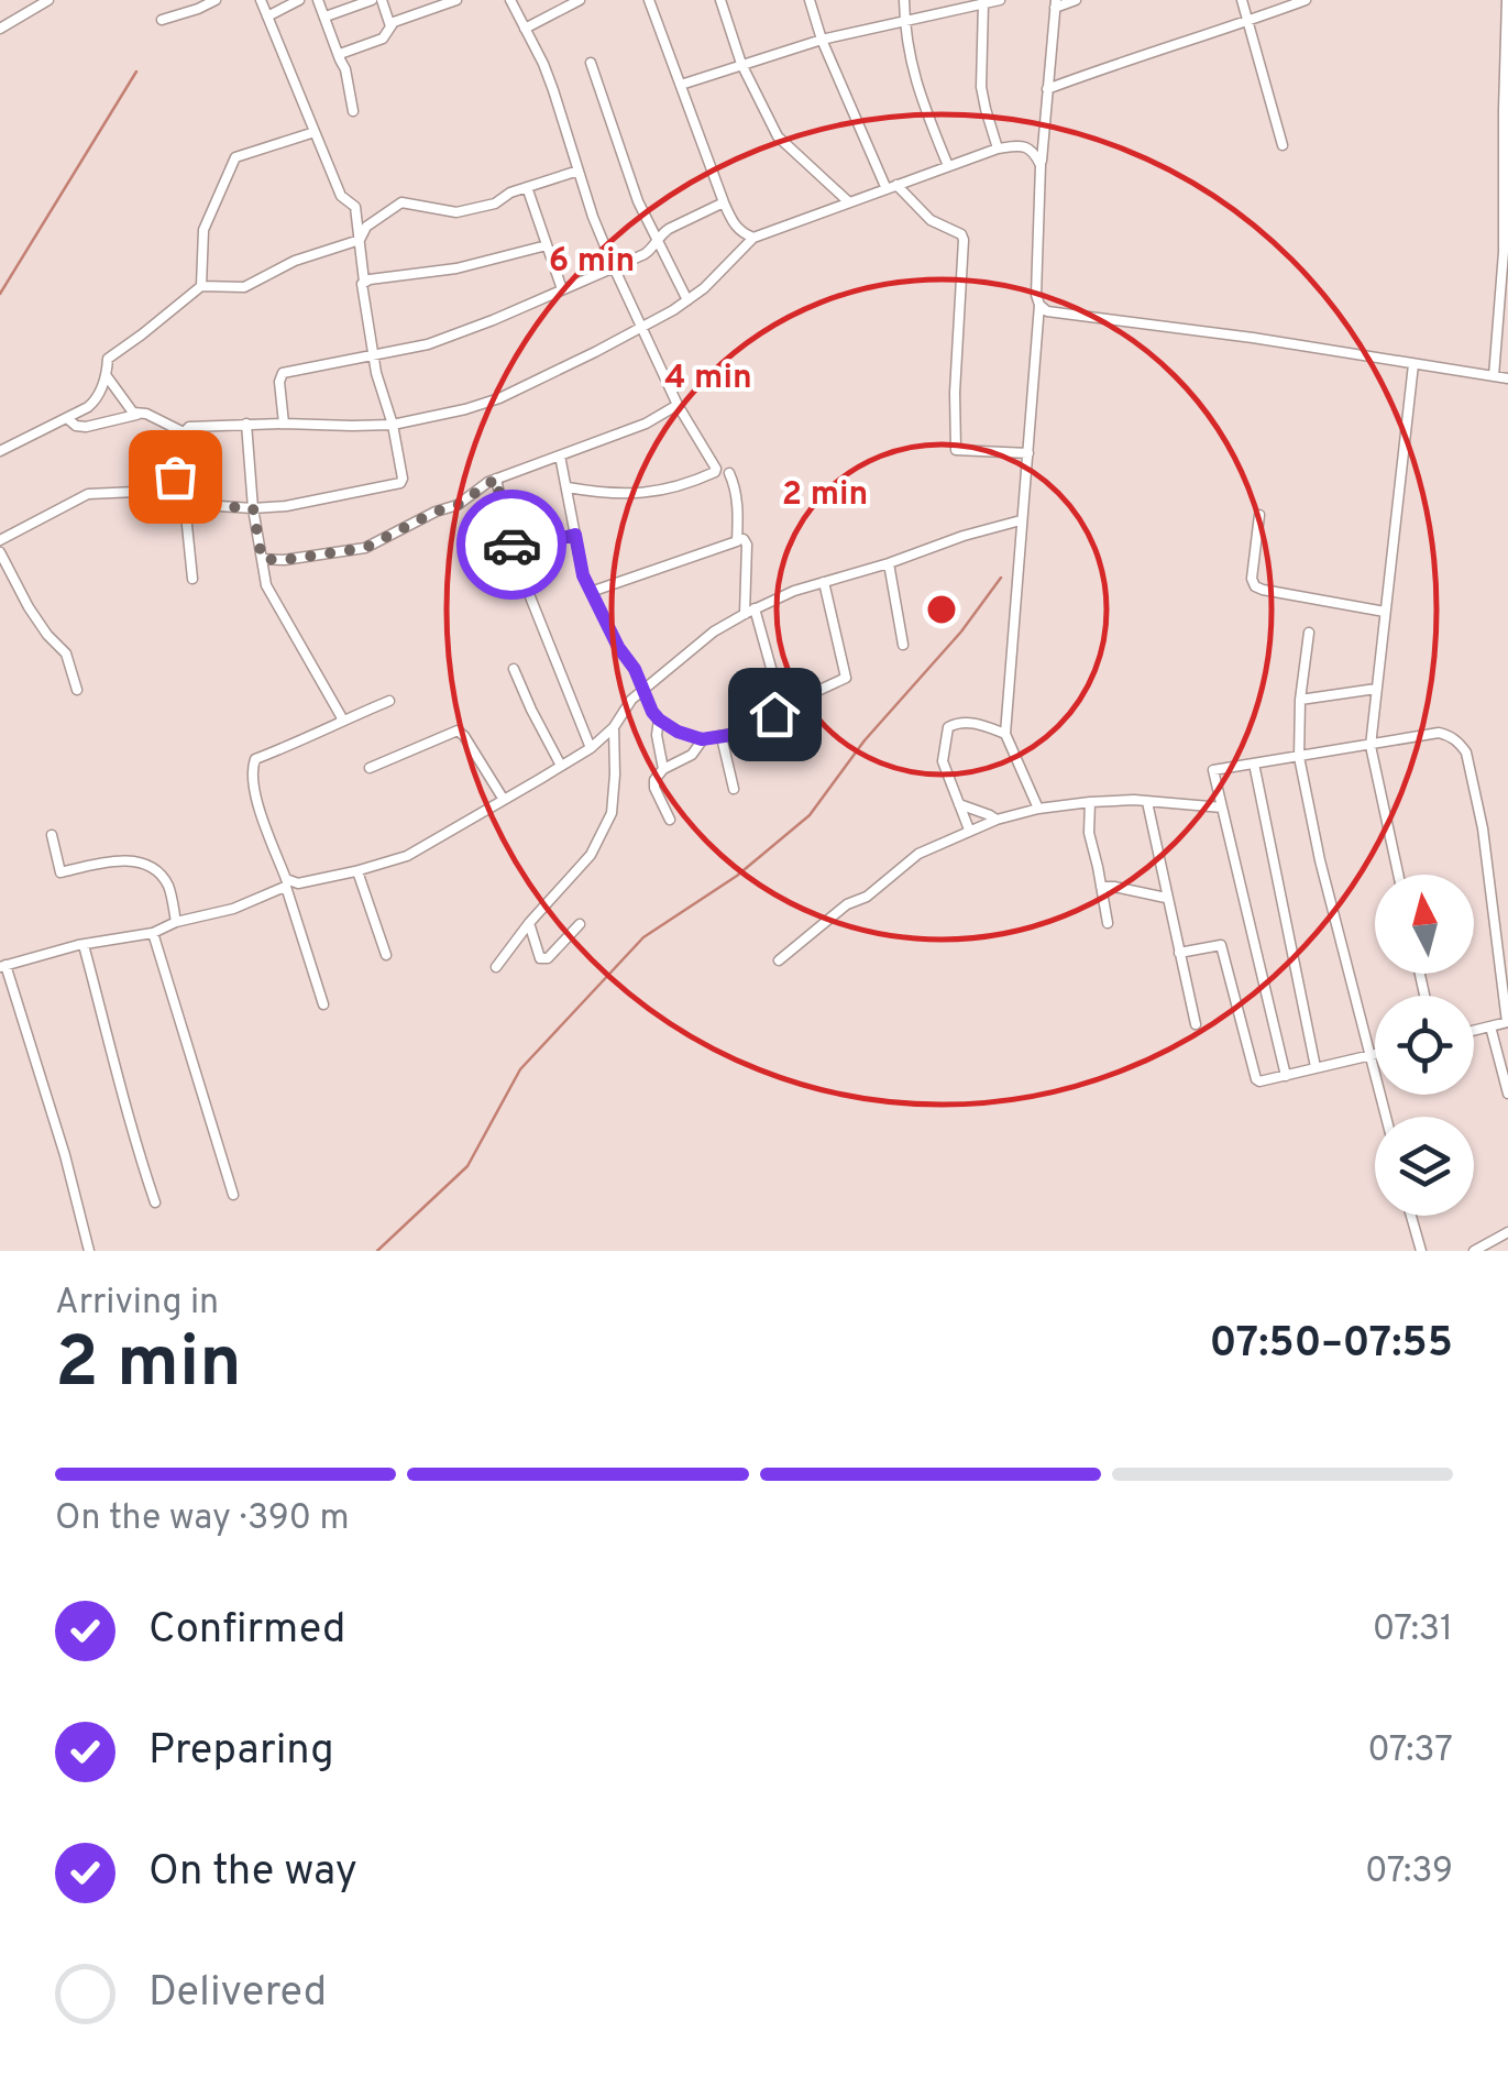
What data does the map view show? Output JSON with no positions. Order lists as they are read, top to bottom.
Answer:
{
  "north": "top",
  "page": {
    "heading": ["2 min", "Arriving in", "07:50–07:55"],
    "bar": "On the way · 390 m",
    "list": [
      ["Confirmed", "07:31"],
      ["Preparing", "07:37"],
      ["On the way", "07:39"],
      "Delivered"
    ]
  },
  "rings": ["6 min", "4 min", "2 min"]
}
